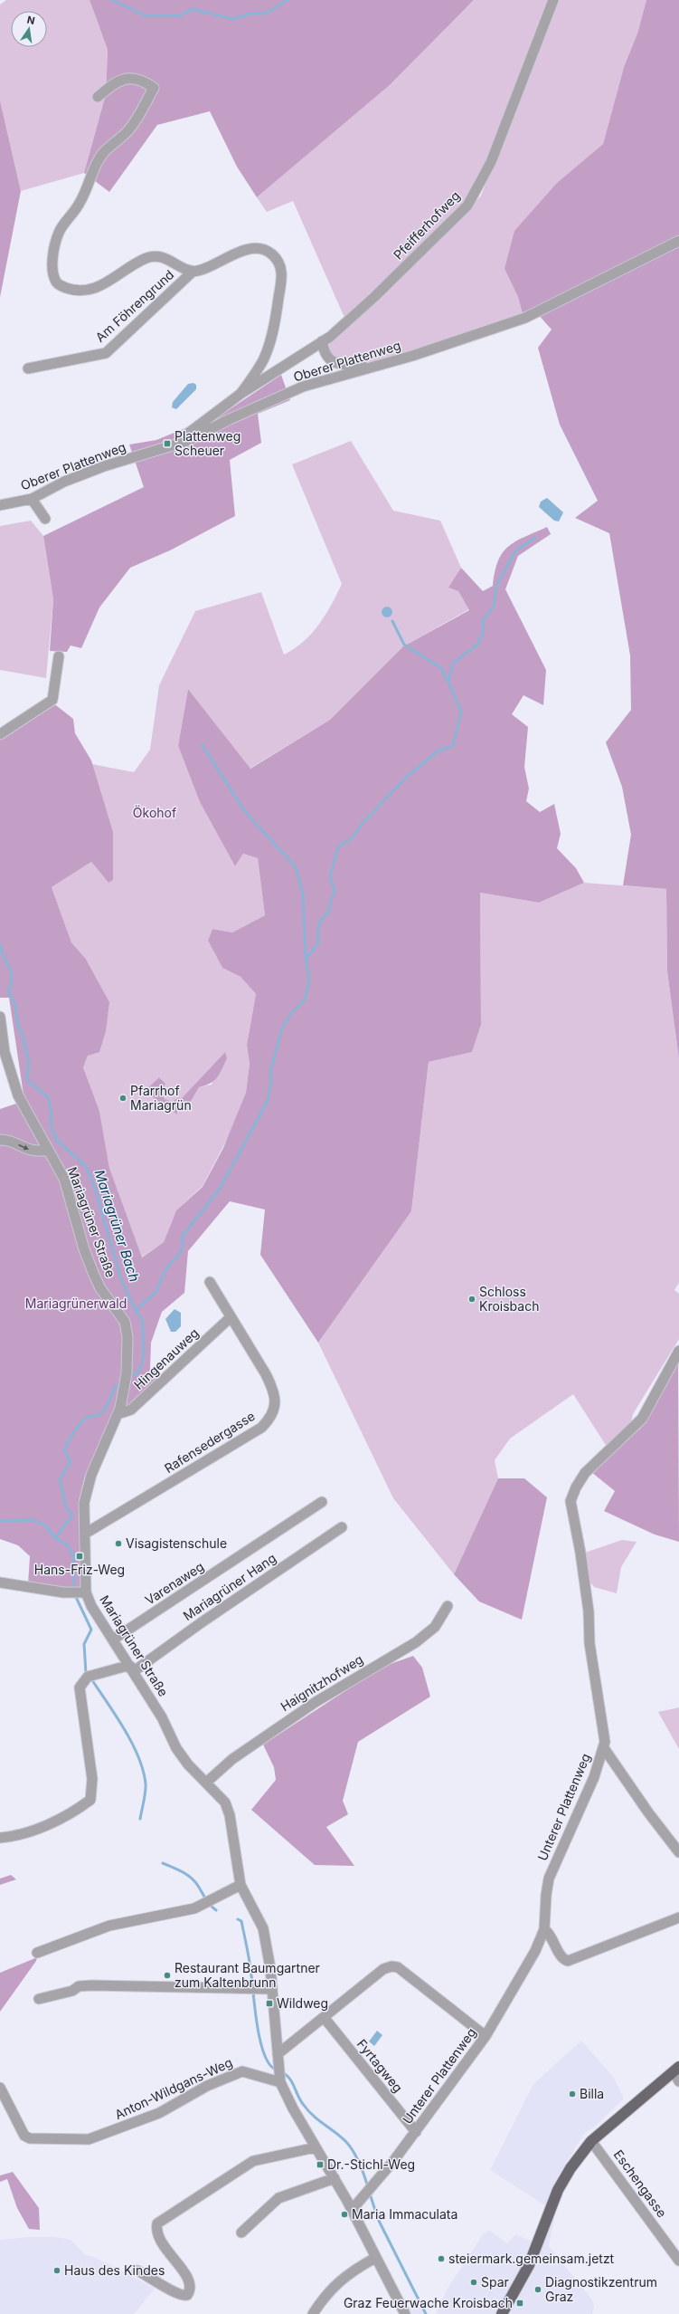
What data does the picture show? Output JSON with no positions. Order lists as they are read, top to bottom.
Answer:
{
  "streets": {
    "street": [
      "Pfeifferhofweg",
      "Am Föhrengrund",
      "Oberer Plattenweg",
      "Mariagrüner Straße",
      "Hingenauweg",
      "Rafensedergasse",
      "Varenaweg",
      "Mariagrüner Hang",
      "Haignitzhofweg",
      "Unterer Plattenweg",
      "Fyrtagweg",
      "Anton-Wildgans-Weg",
      "Eschengasse"
    ]
  },
  "crossings": [
    ["Pfeifferhofweg", "Am Föhrengrund"],
    ["Pfeifferhofweg", "Oberer Plattenweg"],
    ["Mariagrüner Straße", "Hingenauweg"],
    ["Mariagrüner Straße", "Rafensedergasse"],
    ["Mariagrüner Straße", "Varenaweg"],
    ["Mariagrüner Straße", "Mariagrüner Hang"],
    ["Mariagrüner Straße", "Haignitzhofweg"],
    ["Mariagrüner Straße", "Unterer Plattenweg"],
    ["Mariagrüner Straße", "Anton-Wildgans-Weg"],
    ["Hingenauweg", "Rafensedergasse"],
    ["Unterer Plattenweg", "Fyrtagweg"]
  ],
  "water": ["Mariagrüner Bach"],
  "parks": ["Ökohof", "Mariagrünerwald"],
  "places": {
    "transit": [
      "Plattenweg Scheuer",
      "Hans-Friz-Weg",
      "Wildweg",
      "Dr.-Stichl-Weg",
      "Graz Feuerwache Kroisbach"
    ],
    "other": [
      "Pfarrhof Mariagrün",
      "Schloss Kroisbach",
      "Visagistenschule",
      "Restaurant Baumgartner zum Kaltenbrunn",
      "Billa",
      "Maria Immaculata",
      "steiermark.gemeinsam.jetzt",
      "Haus des Kindes",
      "Spar",
      "Diagnostikzentrum Graz"
    ]
  },
  "north": "top"
}
